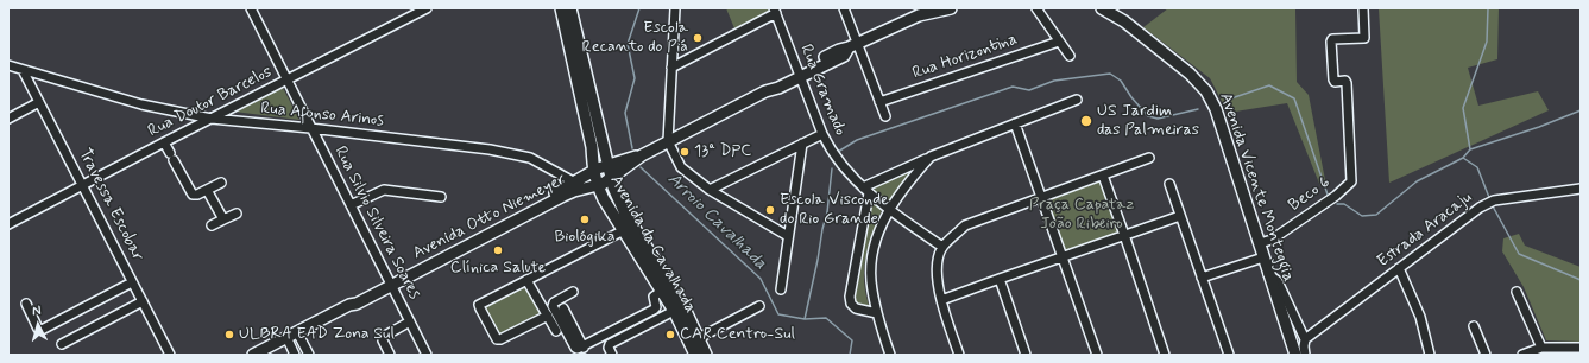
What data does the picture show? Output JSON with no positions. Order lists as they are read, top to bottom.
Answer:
{
  "streets": {
    "main road": ["Avenida Vicente Monteggia", "Avenida Otto Niemeyer", "Avenida da Cavalhada"],
    "street": [
      "Rua Horizontina",
      "Rua Gramado",
      "Rua Doutor Barcelos",
      "Rua Afonso Arinos",
      "Beco 6",
      "Travessa Escobar",
      "Rua Silvio Silveira Soares",
      "Estrada Aracaju"
    ]
  },
  "crossings": [
    ["Rua Gramado", "Avenida Otto Niemeyer"],
    ["Rua Doutor Barcelos", "Rua Afonso Arinos"],
    ["Rua Doutor Barcelos", "Travessa Escobar"],
    ["Rua Doutor Barcelos", "Rua Silvio Silveira Soares"],
    ["Rua Afonso Arinos", "Travessa Escobar"],
    ["Rua Afonso Arinos", "Avenida Otto Niemeyer"],
    ["Rua Afonso Arinos", "Rua Silvio Silveira Soares"],
    ["Avenida Vicente Monteggia", "Beco 6"],
    ["Avenida Otto Niemeyer", "Rua Silvio Silveira Soares"],
    ["Avenida Otto Niemeyer", "Avenida da Cavalhada"]
  ],
  "water": ["Arroio Cavalhada"],
  "parks": ["Praça Capataz João Ribeiro"],
  "places": [
    "Escola Recanto do Piá",
    "US Jardim das Palmeiras",
    "13ª DPC",
    "Escola Visconde do Rio Grande",
    "Biológika",
    "Clínica Salute",
    "ULBRA EAD Zona Sul",
    "CAR Centro-Sul"
  ],
  "north": "top"
}
